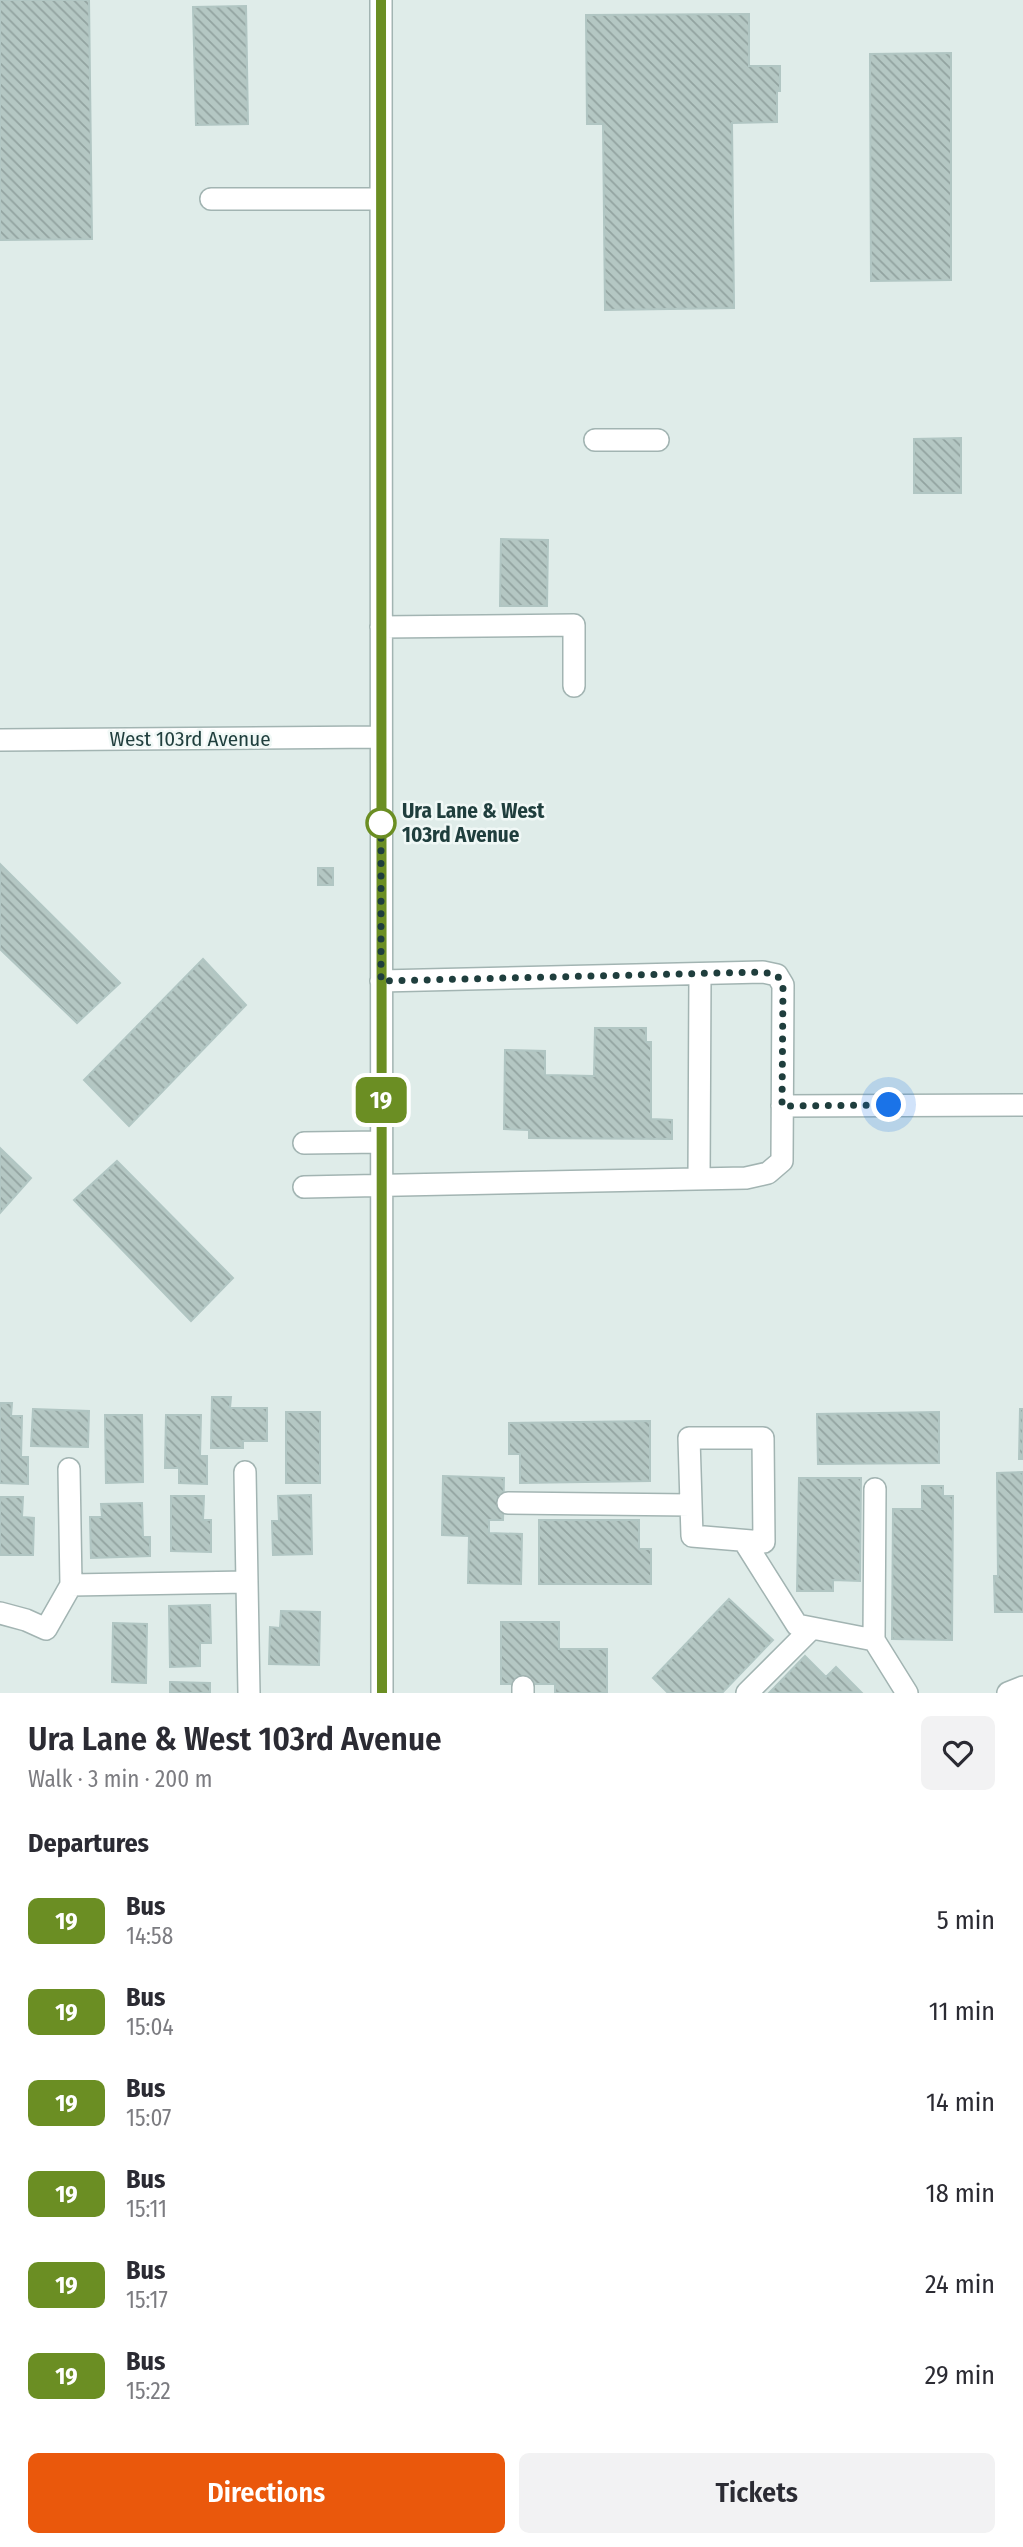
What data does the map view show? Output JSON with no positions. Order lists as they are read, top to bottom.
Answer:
{
  "streets": {
    "street": ["West 103rd Avenue"]
  },
  "places": ["Ura Lane & West 103rd Avenue"],
  "lines": ["bus line 19"],
  "page": {
    "on_map": "19",
    "heading": [
      ["Ura Lane & West 103rd Avenue", "Walk · 3 min · 200 m"],
      "Departures"
    ],
    "list": [
      {
        "mark": "19",
        "name": "Bus",
        "note": "14:58",
        "value": "5 min"
      },
      {
        "mark": "19",
        "name": "Bus",
        "note": "15:04",
        "value": "11 min"
      },
      {
        "mark": "19",
        "name": "Bus",
        "note": "15:07",
        "value": "14 min"
      },
      {
        "mark": "19",
        "name": "Bus",
        "note": "15:11",
        "value": "18 min"
      },
      {
        "mark": "19",
        "name": "Bus",
        "note": "15:17",
        "value": "24 min"
      },
      {
        "mark": "19",
        "name": "Bus",
        "note": "15:22",
        "value": "29 min"
      }
    ],
    "buttons": ["Directions", "Tickets"]
  }
}
